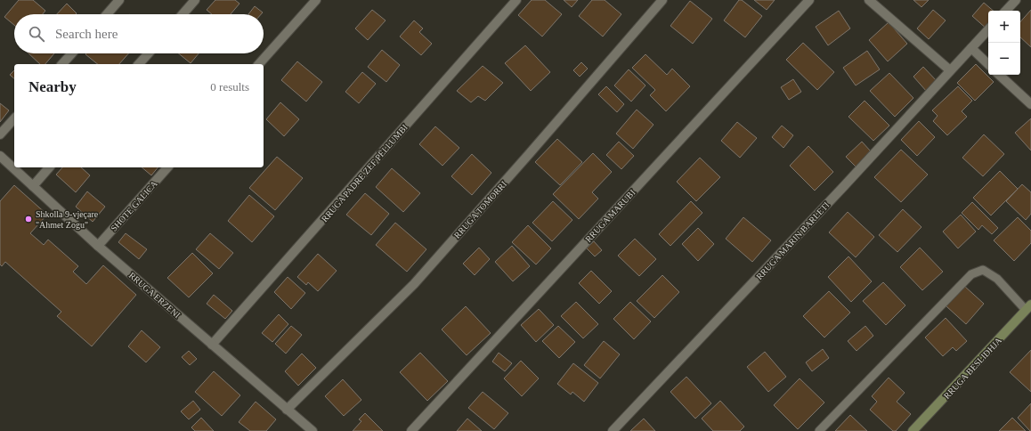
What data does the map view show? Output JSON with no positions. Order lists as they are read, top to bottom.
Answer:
{
  "streets": {
    "main road": ["RRUGA BESLIDHJA"],
    "street": [
      "RRUGA PADRE ZEF PËLLUMBI",
      "SHOTE GALICA",
      "RRUGA TOMORRI",
      "RRUGA MARUBI",
      "RRUGA MARIN BARLETI",
      "RRUGA ERZENI"
    ]
  },
  "crossings": [
    ["RRUGA PADRE ZEF PËLLUMBI", "RRUGA ERZENI"],
    ["SHOTE GALICA", "RRUGA ERZENI"],
    ["RRUGA TOMORRI", "RRUGA ERZENI"]
  ],
  "places": ["Shkolla 9-vjeçare \"Ahmet Zogu\""],
  "page": {
    "map_buttons": ["+", "−"],
    "search": "Search here",
    "heading": ["Nearby", "0 results"]
  }
}
